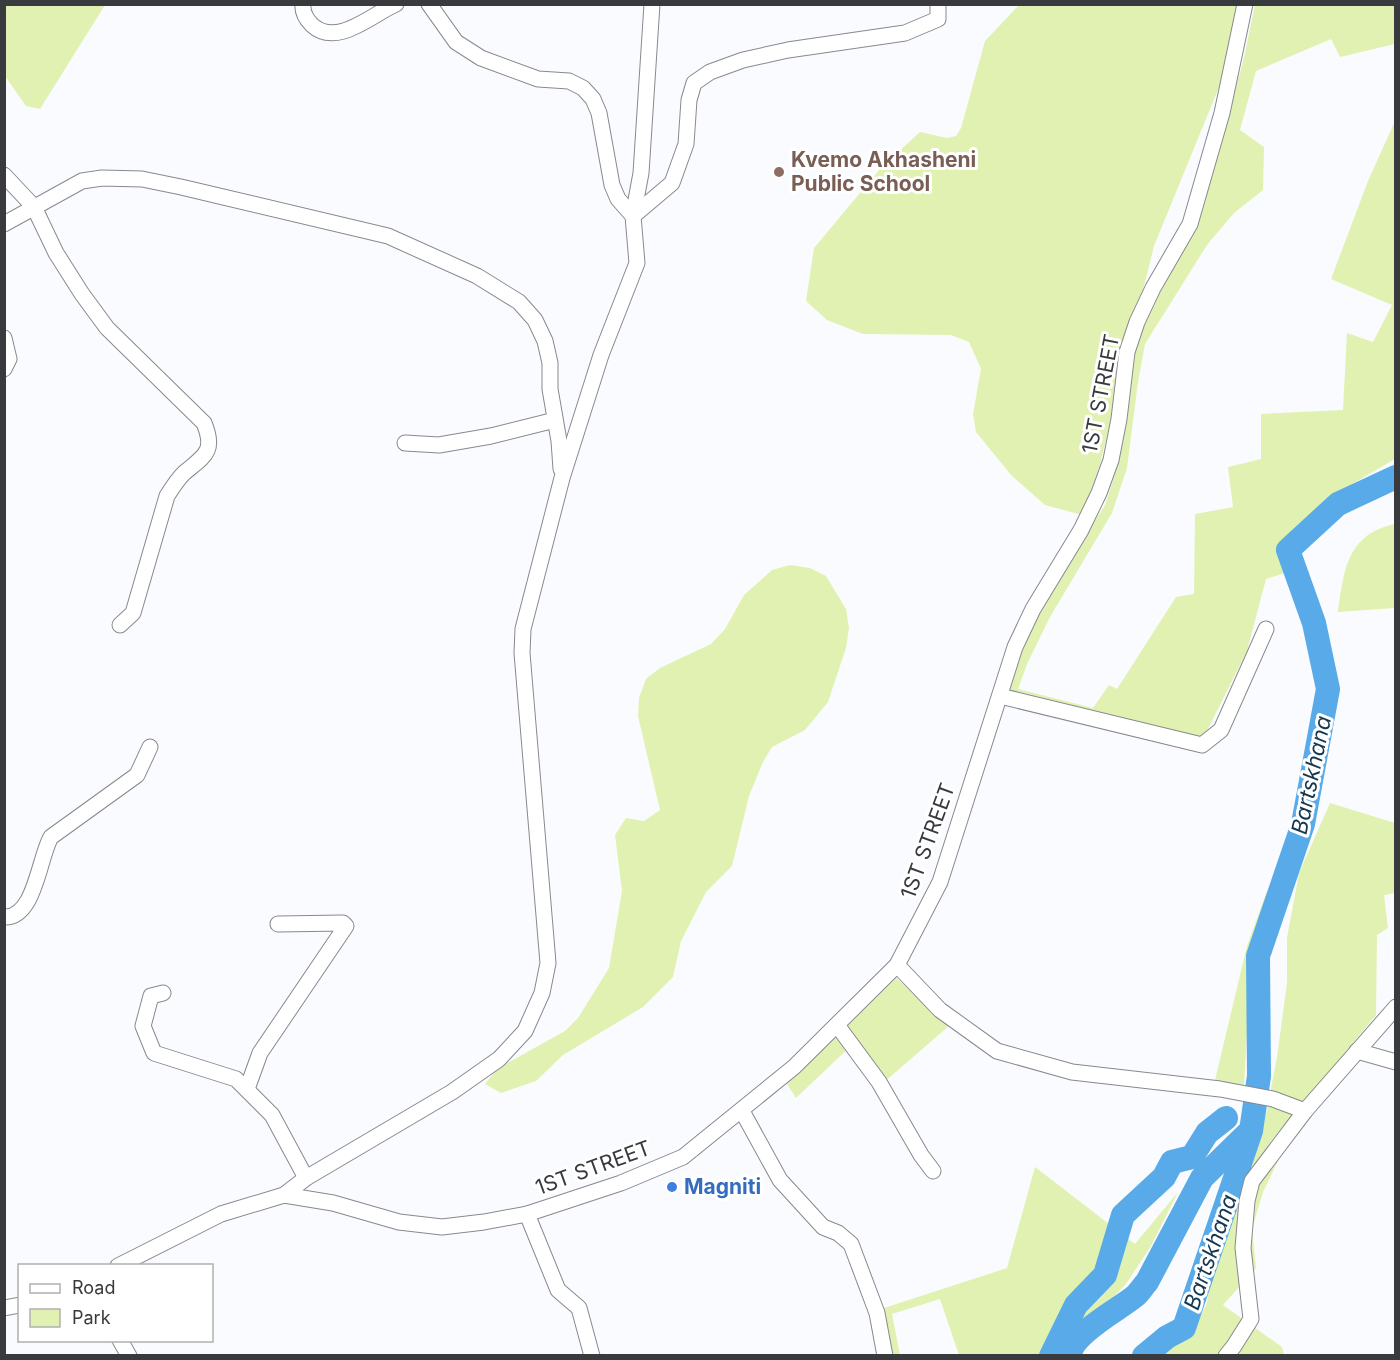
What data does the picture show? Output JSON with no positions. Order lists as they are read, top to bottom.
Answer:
{
  "streets": {
    "street": ["1ST STREET"]
  },
  "water": ["Bartskhana"],
  "places": ["Kvemo Akhasheni Public School", "Magniti"],
  "legend": ["Road", "Park"]
}
